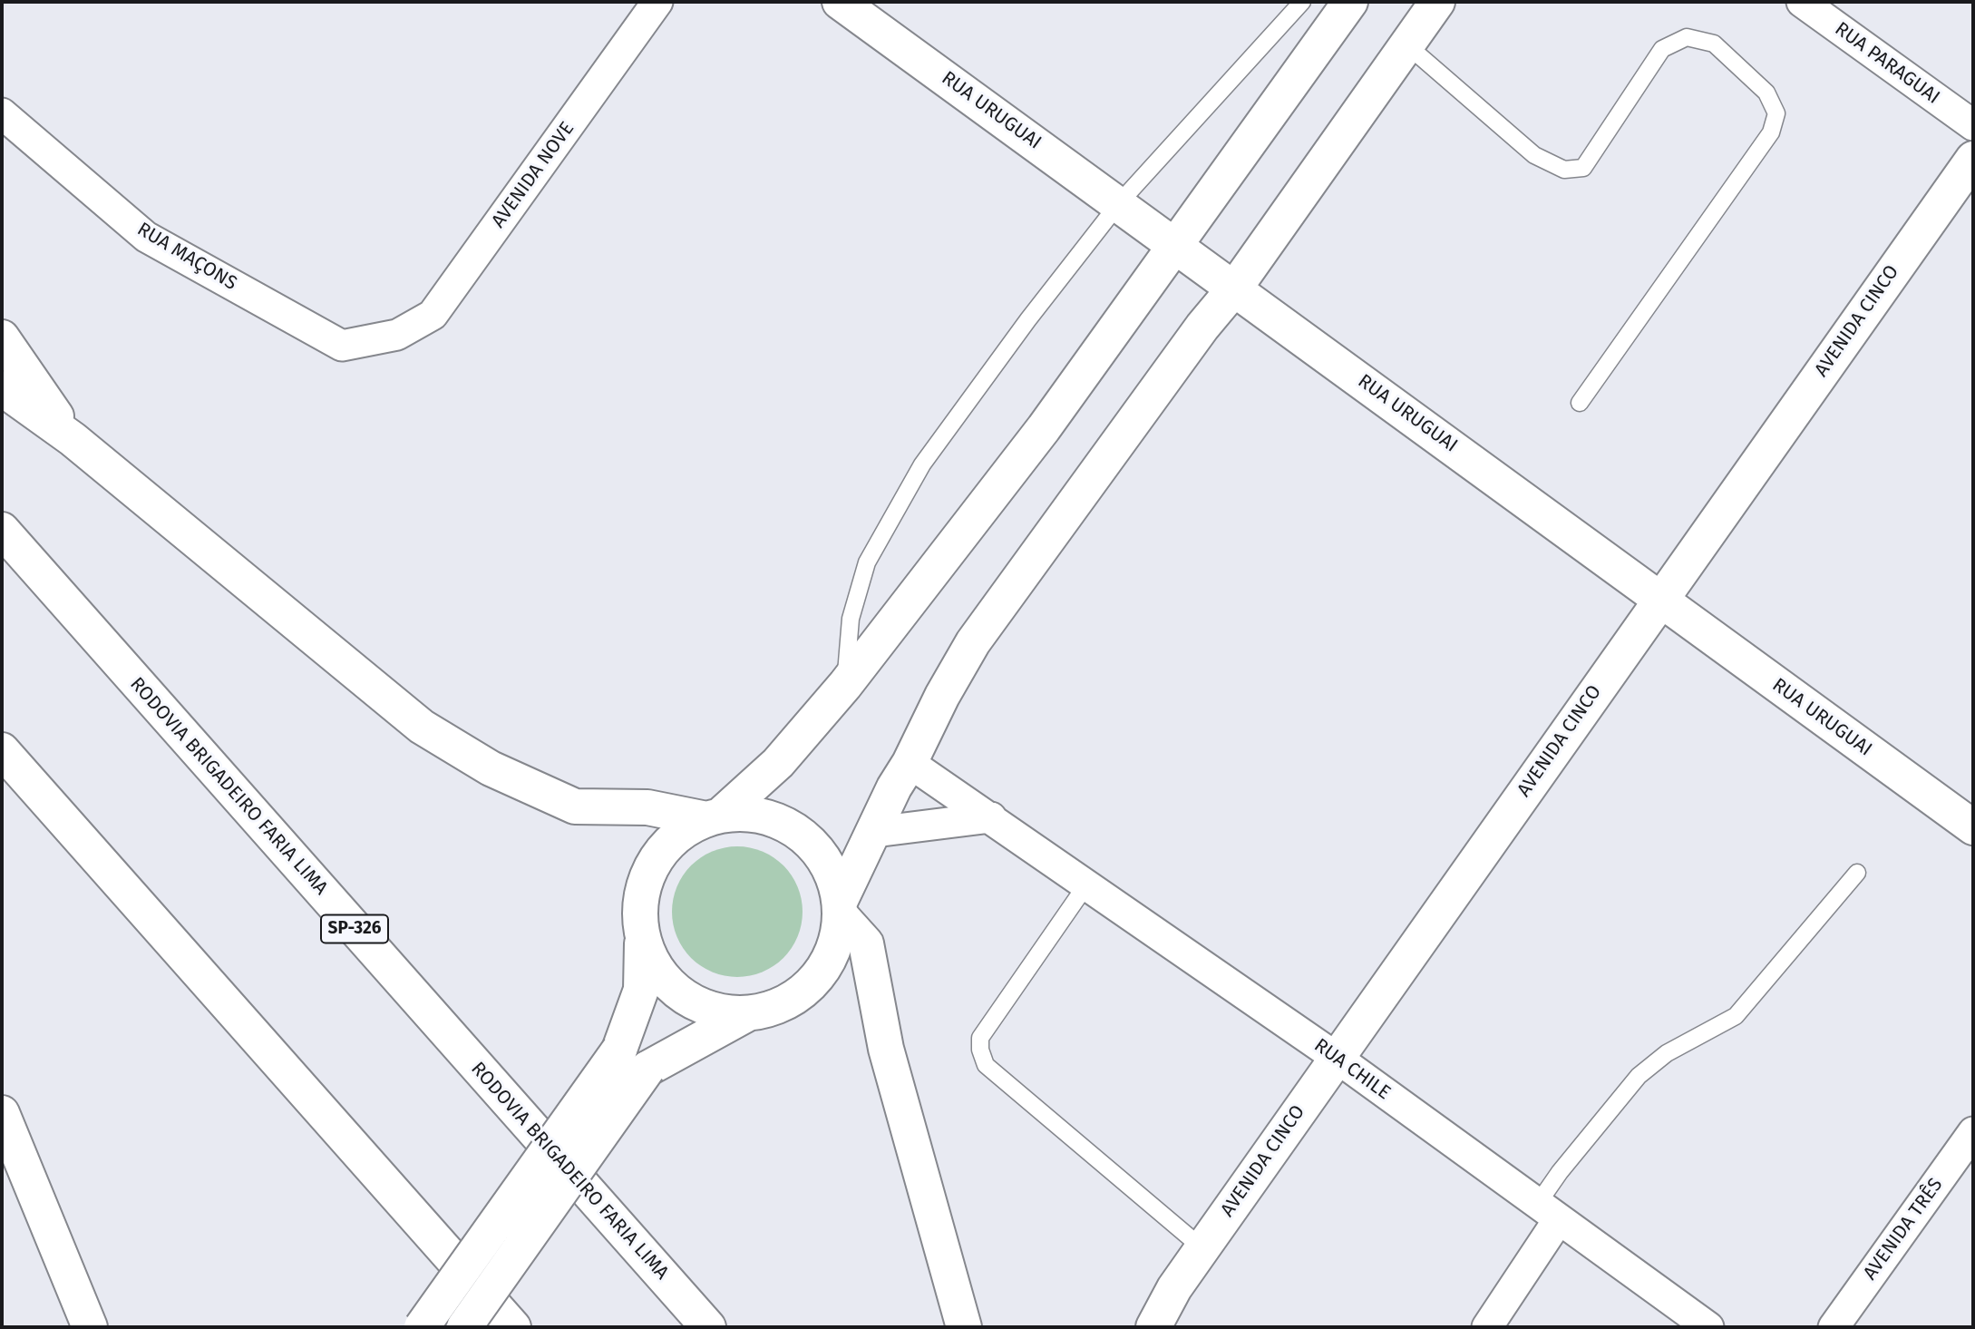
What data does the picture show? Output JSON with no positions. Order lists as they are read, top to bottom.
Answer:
{
  "streets": {
    "main road": [
      "RUA URUGUAI",
      "AVENIDA CINCO",
      "RODOVIA BRIGADEIRO FARIA LIMA",
      "SP-326"
    ],
    "street": [
      "RUA PARAGUAI",
      "AVENIDA NOVE",
      "RUA MAÇONS",
      "RUA CHILE",
      "AVENIDA TRÊS"
    ]
  },
  "crossings": [
    ["RUA URUGUAI", "AVENIDA CINCO"],
    ["AVENIDA NOVE", "RUA MAÇONS"],
    ["AVENIDA CINCO", "RUA CHILE"]
  ]
}
